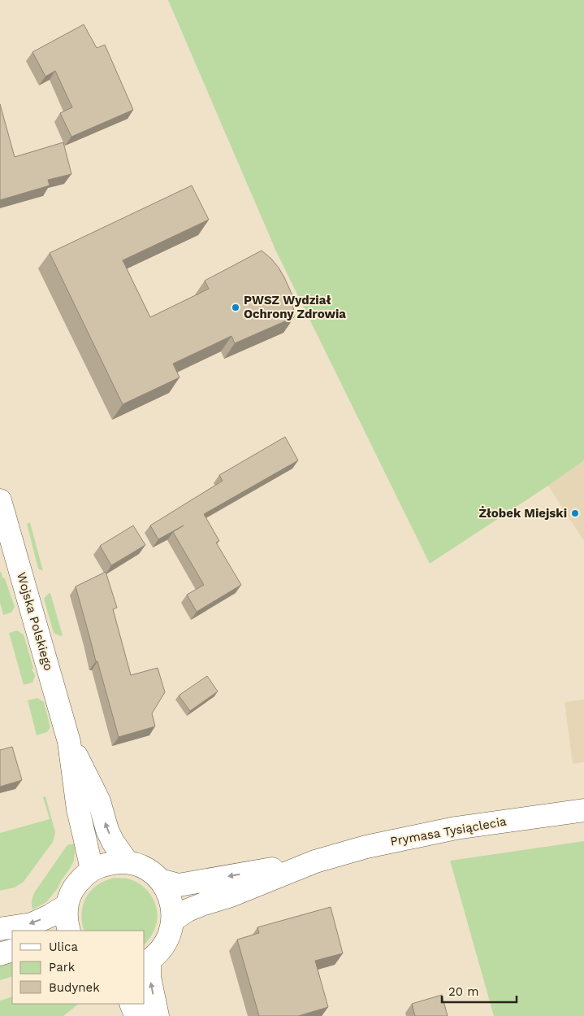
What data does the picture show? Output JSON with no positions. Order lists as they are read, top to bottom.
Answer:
{
  "streets": {
    "main road": ["Wojska Polskiego", "Prymasa Tysiąclecia"]
  },
  "places": ["PWSZ Wydział Ochrony Zdrowia", "Żłobek Miejski"],
  "legend": ["Ulica", "Park", "Budynek"],
  "scale_bar": "20 m"
}
